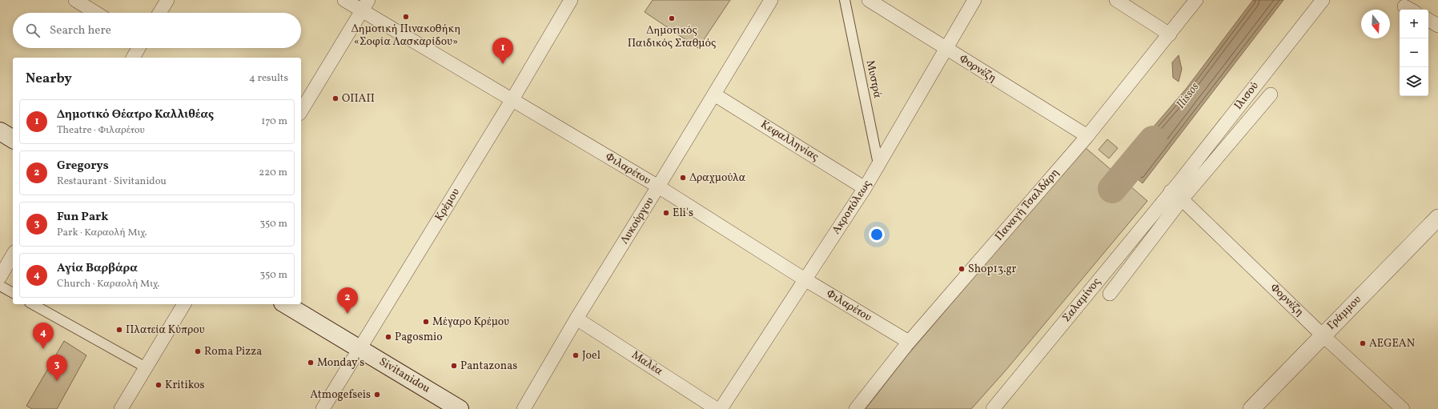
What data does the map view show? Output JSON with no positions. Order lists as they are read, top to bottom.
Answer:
{
  "streets": {
    "main road": ["Sivitanidou"],
    "street": [
      "Φορνέζη",
      "Μυστρά",
      "Ιλισού",
      "Κεφαλληνίας",
      "Φιλαρέτου",
      "Κρέμου",
      "Παναγή Τσαλδάρη",
      "Ακροπόλεως",
      "Λυκούργου",
      "Σαλαμίνος",
      "Γράμμου",
      "Μαλέα"
    ]
  },
  "crossings": [
    ["Φορνέζη", "Ιλισού"],
    ["Φορνέζη", "Παναγή Τσαλδάρη"],
    ["Φορνέζη", "Ακροπόλεως"],
    ["Φορνέζη", "Σαλαμίνος"],
    ["Φορνέζη", "Γράμμου"],
    ["Μυστρά", "Ακροπόλεως"],
    ["Ιλισού", "Σαλαμίνος"],
    ["Κεφαλληνίας", "Ακροπόλεως"],
    ["Κεφαλληνίας", "Λυκούργου"],
    ["Φιλαρέτου", "Κρέμου"],
    ["Φιλαρέτου", "Παναγή Τσαλδάρη"],
    ["Φιλαρέτου", "Ακροπόλεως"],
    ["Φιλαρέτου", "Λυκούργου"],
    ["Κρέμου", "Sivitanidou"],
    ["Λυκούργου", "Μαλέα"]
  ],
  "water": ["Ilissos"],
  "places": [
    "Δημοτική Πινακοθήκη «Σοφία Λασκαρίδου»",
    "Δημοτικός Παιδικός Σταθμός",
    "ΟΠΑΠ",
    "Δραχμούλα",
    "Eli's",
    "Shop13.gr",
    "Μέγαρο Κρέμου",
    "Πλατεία Κύπρου",
    "Pagosmio",
    "AEGEAN",
    "Roma Pizza",
    "Joel",
    "Monday's",
    "Pantazonas",
    "Kritikos",
    "Atmogefseis"
  ],
  "north": "bottom",
  "page": {
    "map_buttons": ["+", "−"],
    "search": "Search here",
    "pins": [
      "1",
      "2",
      "4",
      "3"
    ],
    "heading": ["Nearby", "4 results"],
    "list": [
      {
        "mark": "1",
        "name": "Δημοτικό Θέατρο Καλλιθέας",
        "note": "Theatre · Φιλαρέτου",
        "value": "170 m"
      },
      {
        "mark": "2",
        "name": "Gregorys",
        "note": "Restaurant · Sivitanidou",
        "value": "220 m"
      },
      {
        "mark": "3",
        "name": "Fun Park",
        "note": "Park · Καραολή Μιχ.",
        "value": "350 m"
      },
      {
        "mark": "4",
        "name": "Αγία Βαρβάρα",
        "note": "Church · Καραολή Μιχ.",
        "value": "350 m"
      }
    ]
  }
}
